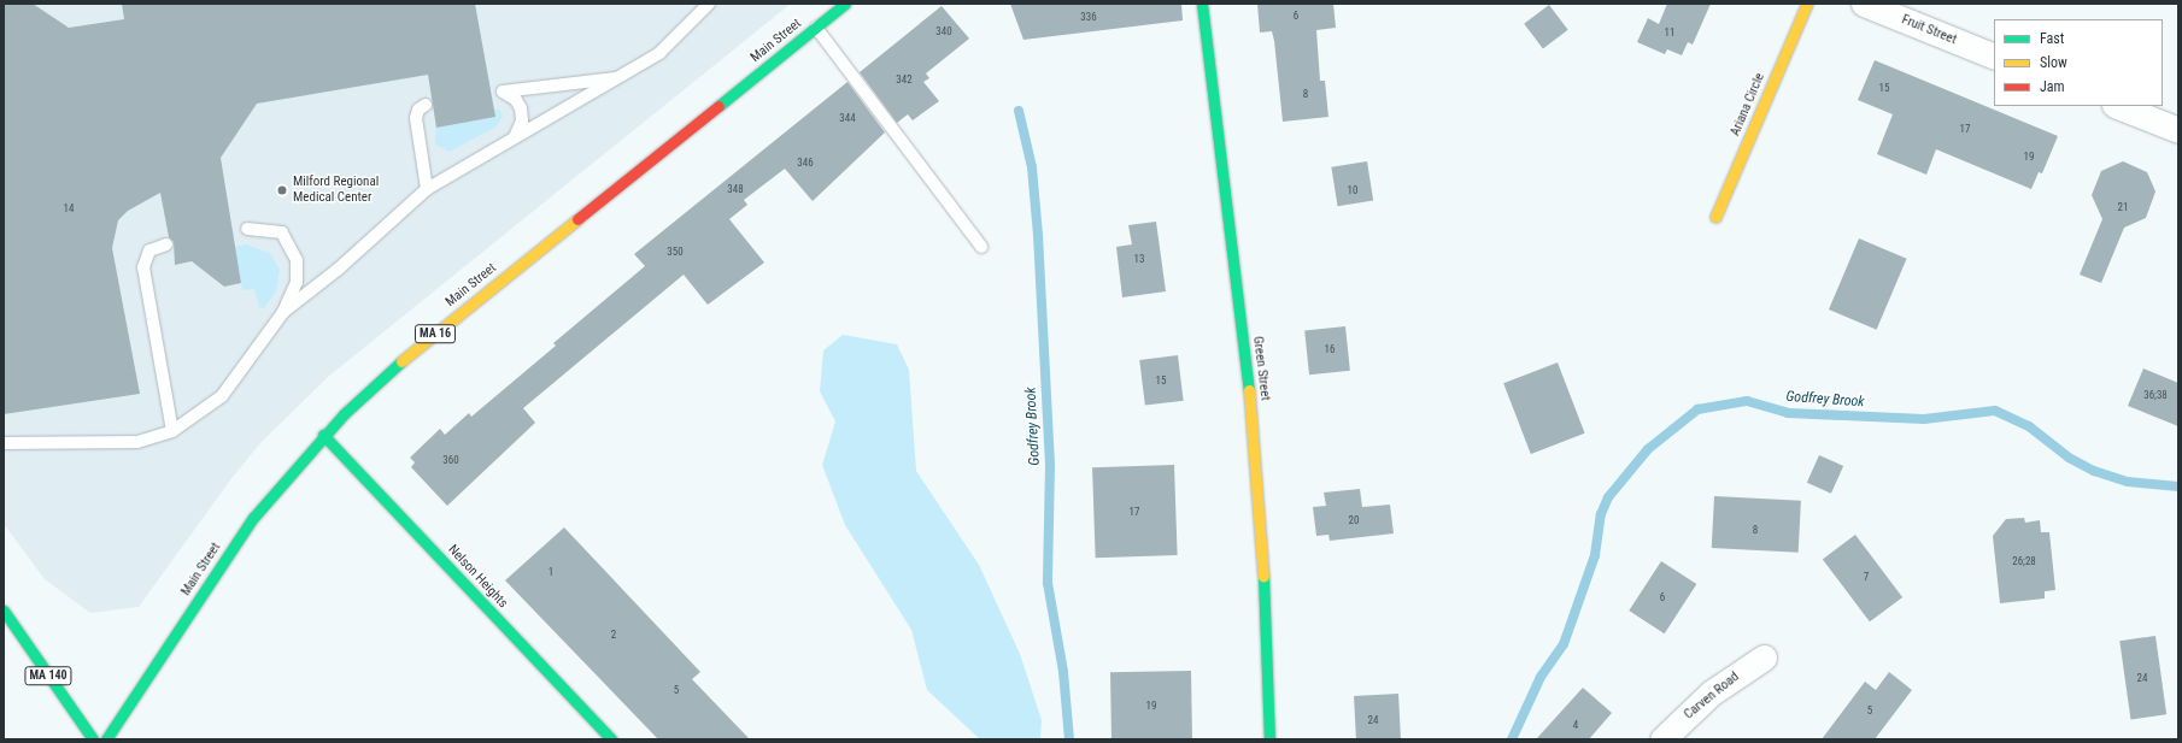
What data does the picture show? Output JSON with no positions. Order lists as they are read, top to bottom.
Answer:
{
  "streets": {
    "street": [
      "Fruit Street",
      "Main Street",
      "Ariana Circle",
      "MA 16",
      "Green Street",
      "Nelson Heights",
      "MA 140",
      "Carven Road"
    ]
  },
  "crossings": [
    ["Main Street", "Nelson Heights"]
  ],
  "water": ["Godfrey Brook"],
  "places": ["Milford Regional Medical Center"],
  "house_numbers": [
    "6",
    "336",
    "340",
    "11",
    "342",
    "15",
    "8",
    "344",
    "17",
    "19",
    "346",
    "348",
    "10",
    "21",
    "14",
    "350",
    "13",
    "16",
    "15",
    "36;38",
    "360",
    "17",
    "20",
    "8",
    "26;28",
    "1",
    "7",
    "6",
    "2",
    "24",
    "5",
    "19",
    "5",
    "24",
    "4"
  ],
  "legend": ["Fast", "Slow", "Jam"]
}
